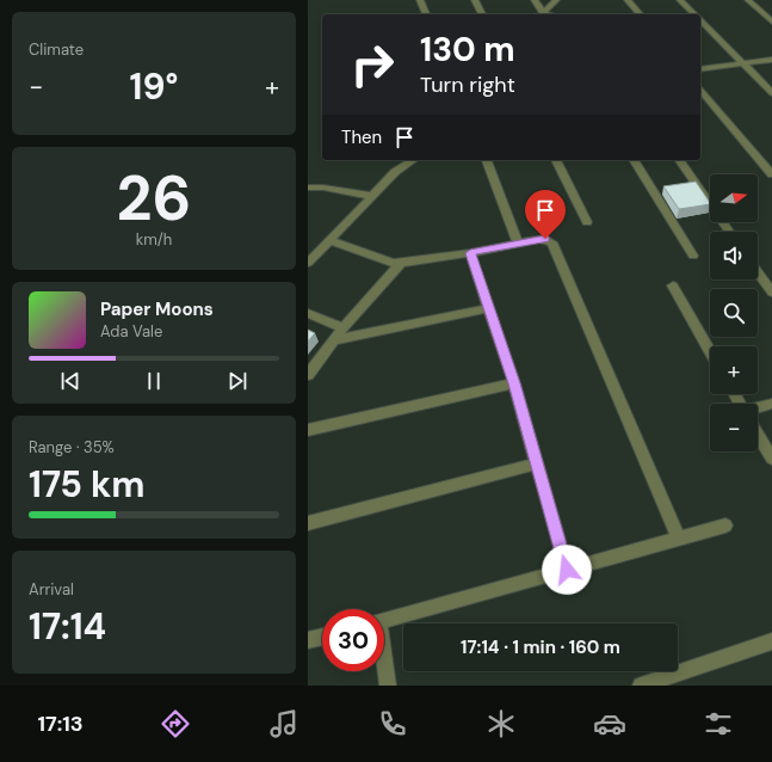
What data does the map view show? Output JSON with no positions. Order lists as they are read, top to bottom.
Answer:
{
  "north": "right",
  "page": {
    "tile": [
      "Climate",
      ["26", "km/h"],
      ["Range · 35%", "175 km"],
      ["Arrival", "17:14"]
    ],
    "turn": ["130 m", "Turn right"],
    "heat": ["−", "19°", "+"],
    "then": "Then",
    "map_buttons": ["+", "−"],
    "song": ["Paper Moons", "Ada Vale"],
    "limit": "30",
    "trip": "17:14 · 1 min · 160 m",
    "tabs": "17:13"
  }
}
